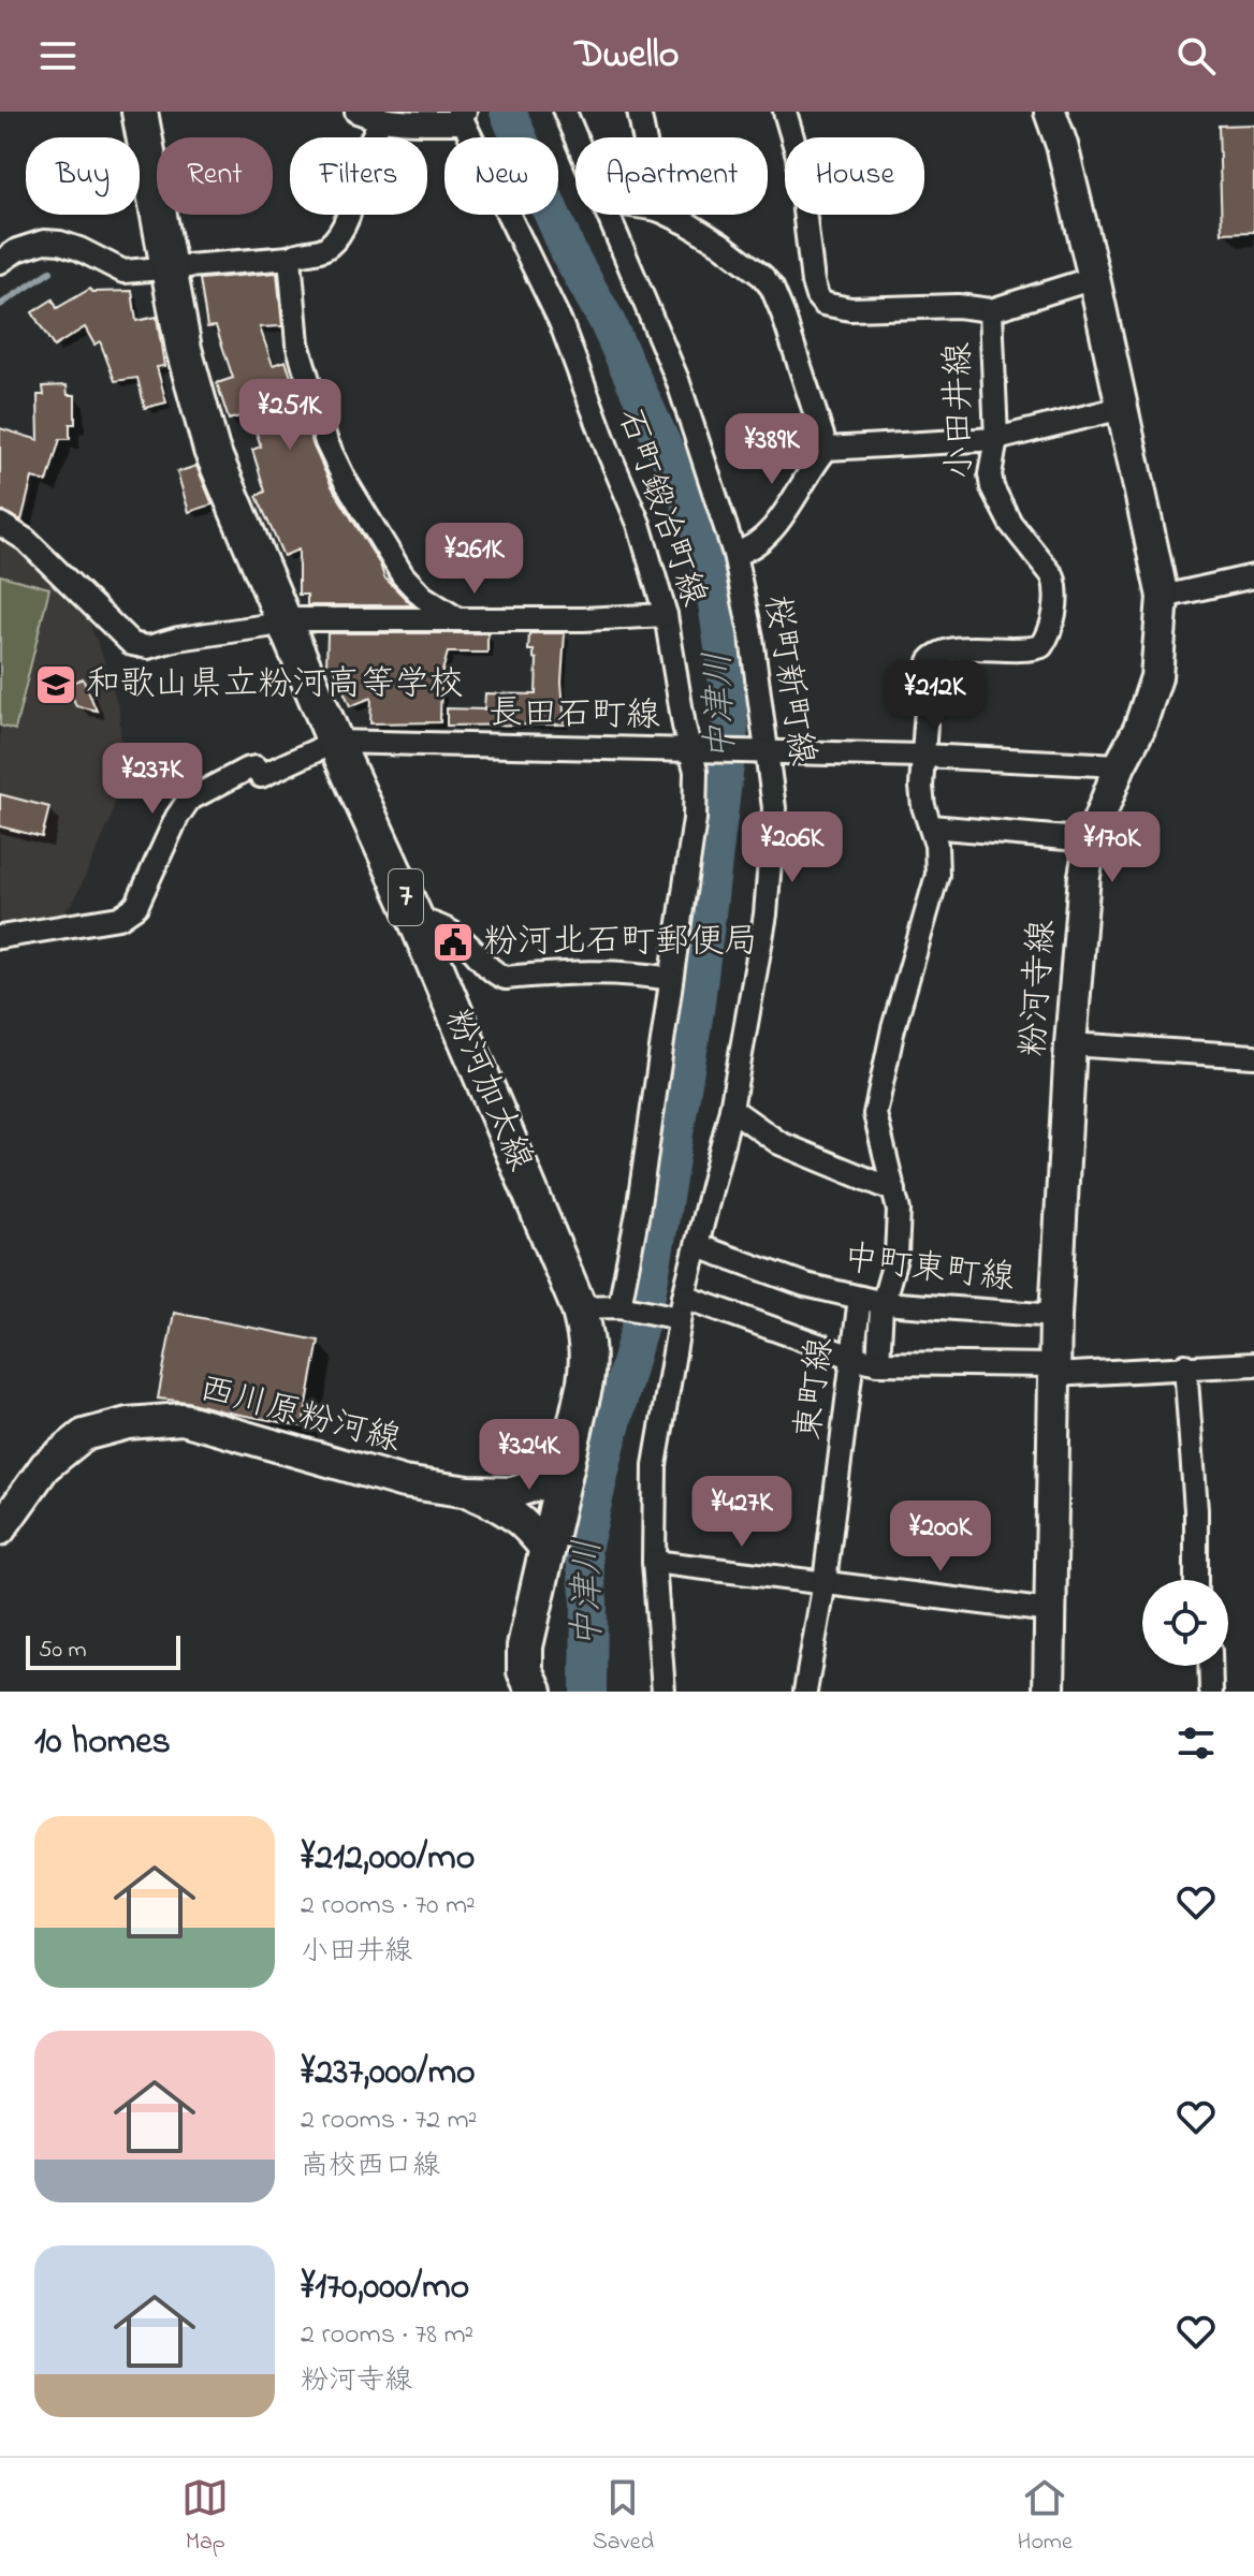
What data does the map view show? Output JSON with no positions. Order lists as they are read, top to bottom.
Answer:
{
  "streets": {
    "main road": [
      "7",
      "粉河寺線",
      "粉河加太線",
      "西川原粉河線"
    ],
    "street": [
      "小田井線",
      "石町鍛冶町線",
      "桜町新町線",
      "長田石町線",
      "中町東町線",
      "東町線"
    ]
  },
  "crossings": [
    ["小田井線", "長田石町線"],
    ["小田井線", "中町東町線"],
    ["石町鍛冶町線", "長田石町線"],
    ["桜町新町線", "長田石町線"],
    ["桜町新町線", "中町東町線"],
    ["長田石町線", "粉河寺線"],
    ["長田石町線", "粉河加太線"],
    ["粉河寺線", "中町東町線"],
    ["粉河加太線", "西川原粉河線"],
    ["中町東町線", "東町線"]
  ],
  "water": ["中津川"],
  "places": {
    "school or university": ["和歌山県立粉河高等学校"],
    "public building": ["粉河北石町郵便局"]
  },
  "scale_bar": "50 m",
  "page": {
    "header": "Dwello",
    "chip": [
      "Buy",
      "Rent",
      "Filters",
      "New",
      "Apartment",
      "House"
    ],
    "price": [
      "¥251K",
      "¥389K",
      "¥261K",
      "¥212K",
      "¥237K",
      "¥206K",
      "¥170K",
      "¥324K",
      "¥427K",
      "¥200K"
    ],
    "scale": "50 m",
    "heading": "10 homes",
    "list": [
      {
        "name": "¥212,000/mo",
        "note": "2 rooms · 70 m² · 小田井線"
      },
      {
        "name": "¥237,000/mo",
        "note": "2 rooms · 72 m² · 高校西口線"
      },
      {
        "name": "¥170,000/mo",
        "note": "2 rooms · 78 m² · 粉河寺線"
      }
    ],
    "tabs": ["Map", "Saved", "Home"]
  }
}
